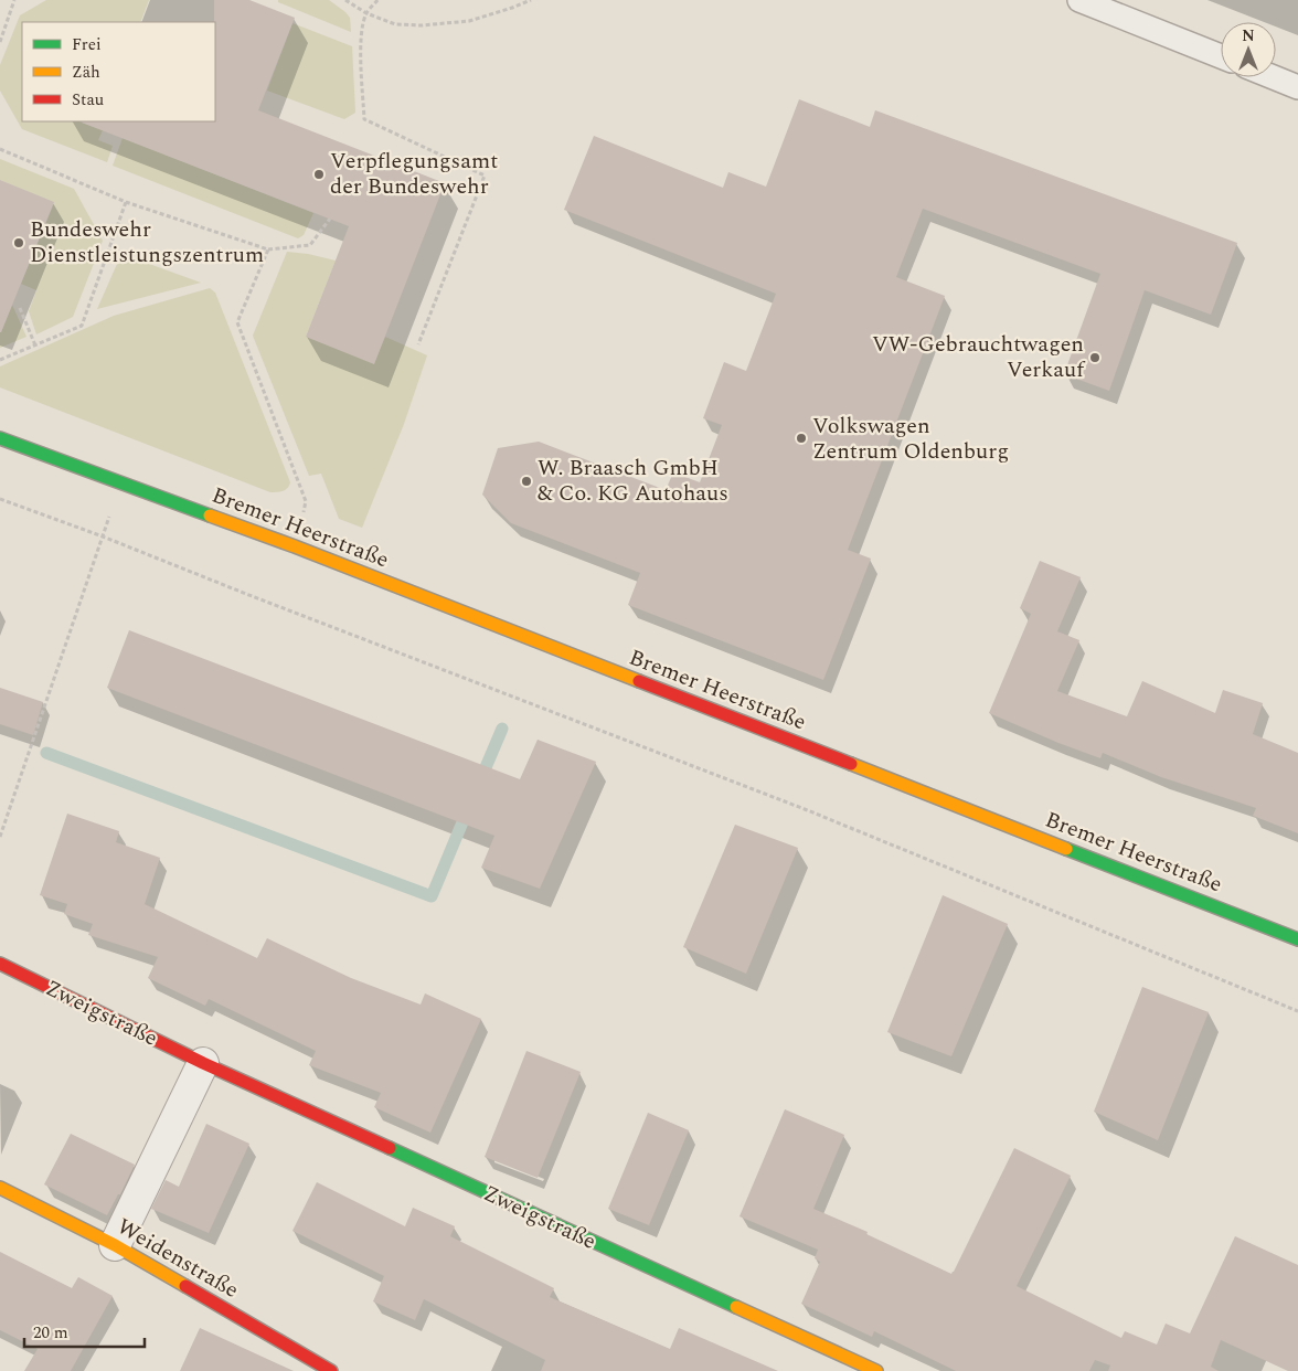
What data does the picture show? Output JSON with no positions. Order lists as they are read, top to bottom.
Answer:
{
  "streets": {
    "street": ["Bremer Heerstraße", "Zweigstraße", "Weidenstraße"]
  },
  "places": [
    "Verpflegungsamt der Bundeswehr",
    "Bundeswehr Dienstleistungszentrum",
    "VW-Gebrauchtwagen Verkauf",
    "Volkswagen Zentrum Oldenburg",
    "W. Braasch GmbH & Co. KG Autohaus"
  ],
  "legend": ["Frei", "Zäh", "Stau"],
  "scale_bar": "20 m",
  "north": "top"
}
